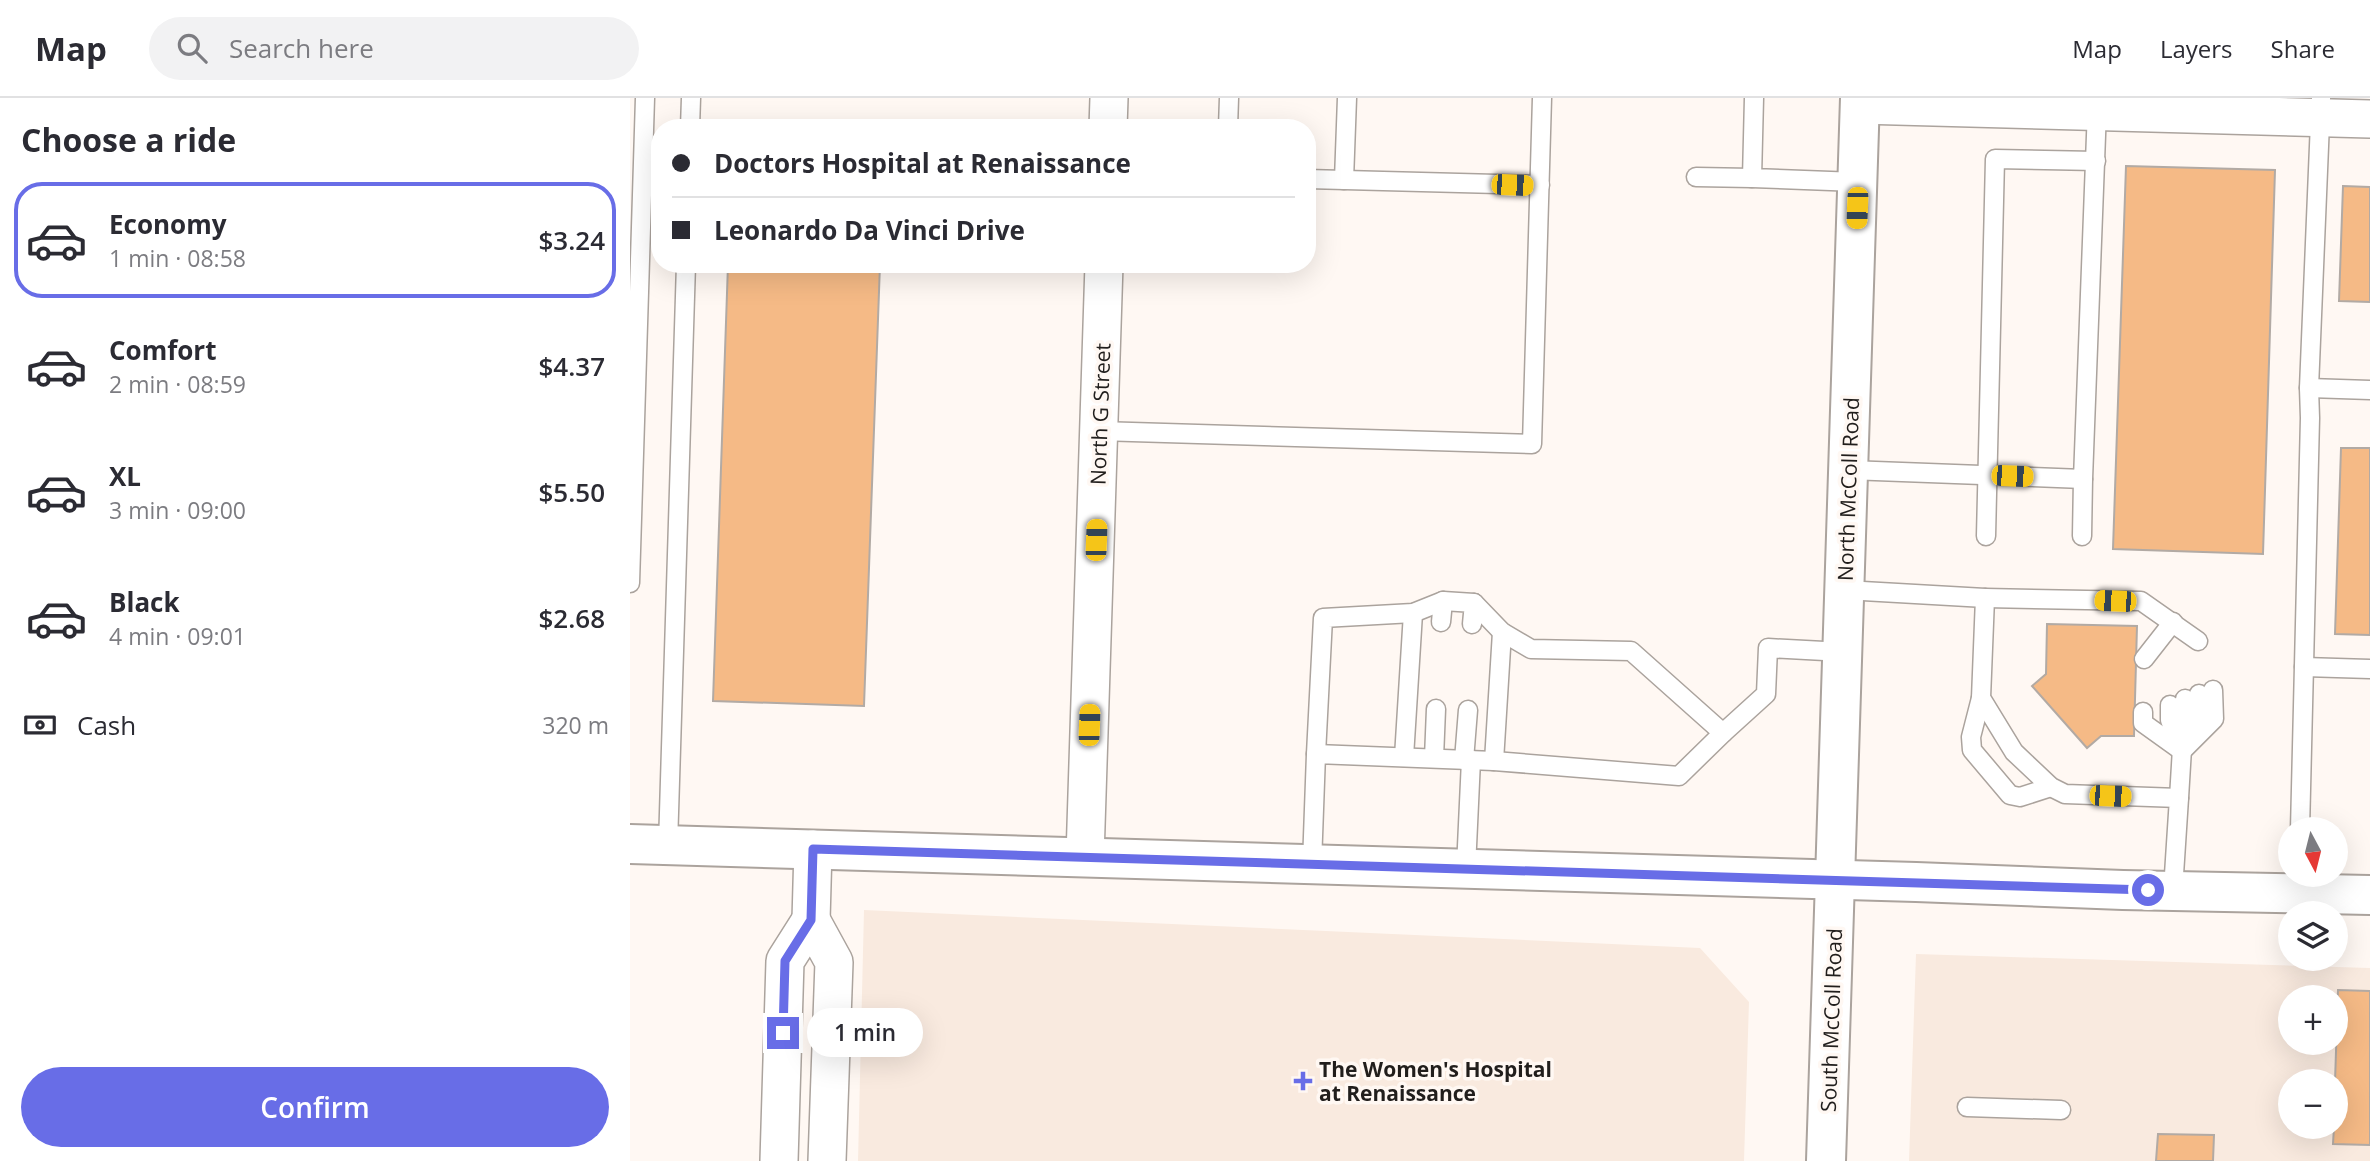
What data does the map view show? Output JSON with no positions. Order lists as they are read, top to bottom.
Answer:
{
  "streets": {
    "main road": ["North McColl Road", "South McColl Road"],
    "street": ["North G Street"]
  },
  "crossings": [
    ["North McColl Road", "South McColl Road"]
  ],
  "places": {
    "health": ["The Women's Hospital at Renaissance"]
  },
  "north": "bottom",
  "page": {
    "header": "Map",
    "search": "Search here",
    "nav": ["Map", "Layers", "Share"],
    "heading": "Choose a ride",
    "banner": ["Doctors Hospital at Renaissance", "Leonardo Da Vinci Drive"],
    "list": [
      {
        "name": "Economy",
        "note": "1 min · 08:58",
        "value": "$3.24"
      },
      {
        "name": "Comfort",
        "note": "2 min · 08:59",
        "value": "$4.37"
      },
      {
        "name": "XL",
        "note": "3 min · 09:00",
        "value": "$5.50"
      },
      {
        "name": "Black",
        "note": "4 min · 09:01",
        "value": "$2.68"
      }
    ],
    "pay": ["Cash", "320 m"],
    "map_buttons": ["+", "−"],
    "bubble": "1 min",
    "buttons": "Confirm"
  }
}
